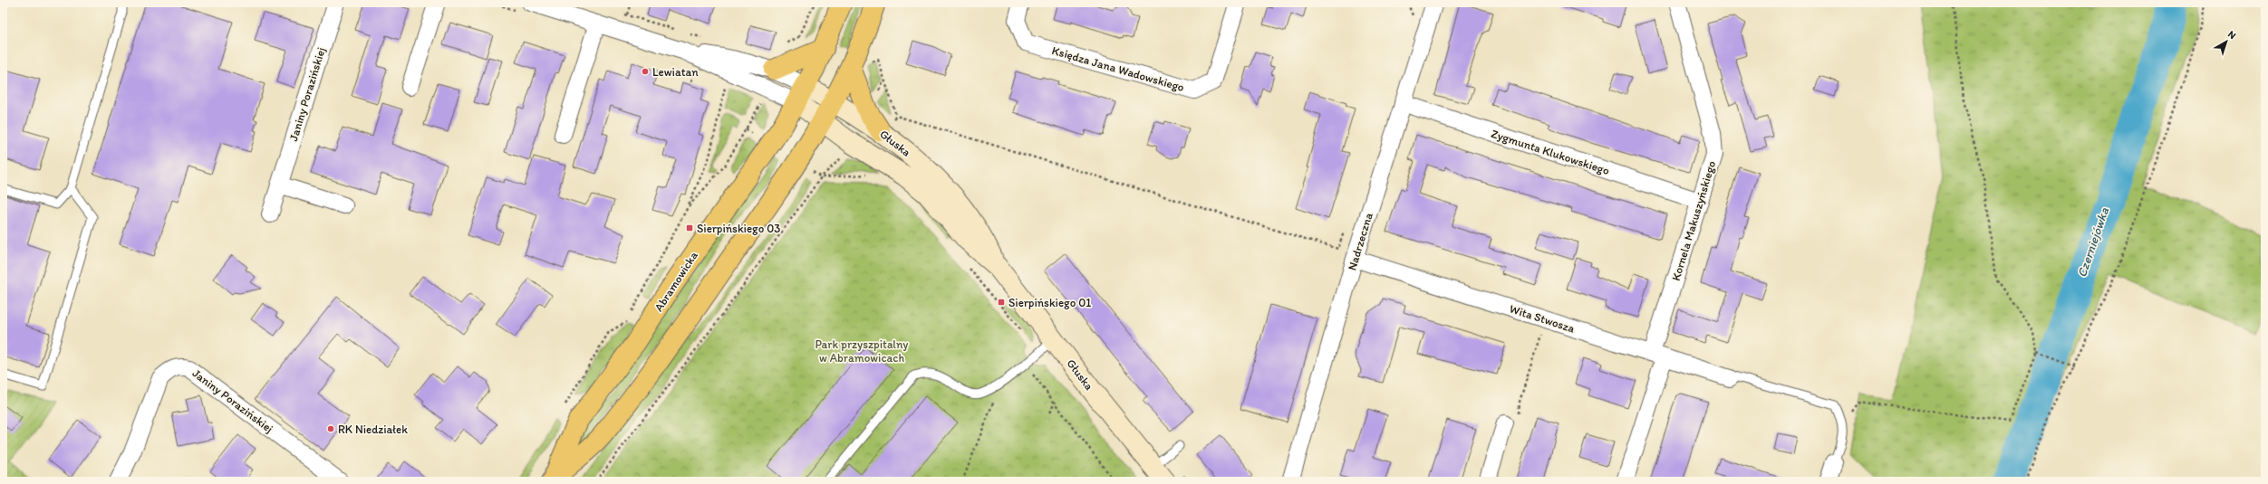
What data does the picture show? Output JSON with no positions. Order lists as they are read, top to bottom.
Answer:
{
  "streets": {
    "main road": ["Abramowicka"],
    "street": [
      "Księdza Jana Wadowskiego",
      "Janiny Porazińskiej",
      "Głuska",
      "Zygmunta Klukowskiego",
      "Kornela Makuszyńskiego",
      "Nadrzeczna",
      "Wita Stwosza"
    ]
  },
  "crossings": [
    ["Głuska", "Abramowicka"],
    ["Zygmunta Klukowskiego", "Kornela Makuszyńskiego"],
    ["Zygmunta Klukowskiego", "Nadrzeczna"],
    ["Kornela Makuszyńskiego", "Wita Stwosza"],
    ["Nadrzeczna", "Wita Stwosza"]
  ],
  "water": ["Czerniejówka"],
  "parks": ["Park przyszpitalny w Abramowicach"],
  "places": {
    "other": ["Lewiatan", "RK Niedziałek"],
    "transit": ["Sierpińskiego 03", "Sierpińskiego 01"]
  },
  "north": "top right"
}
